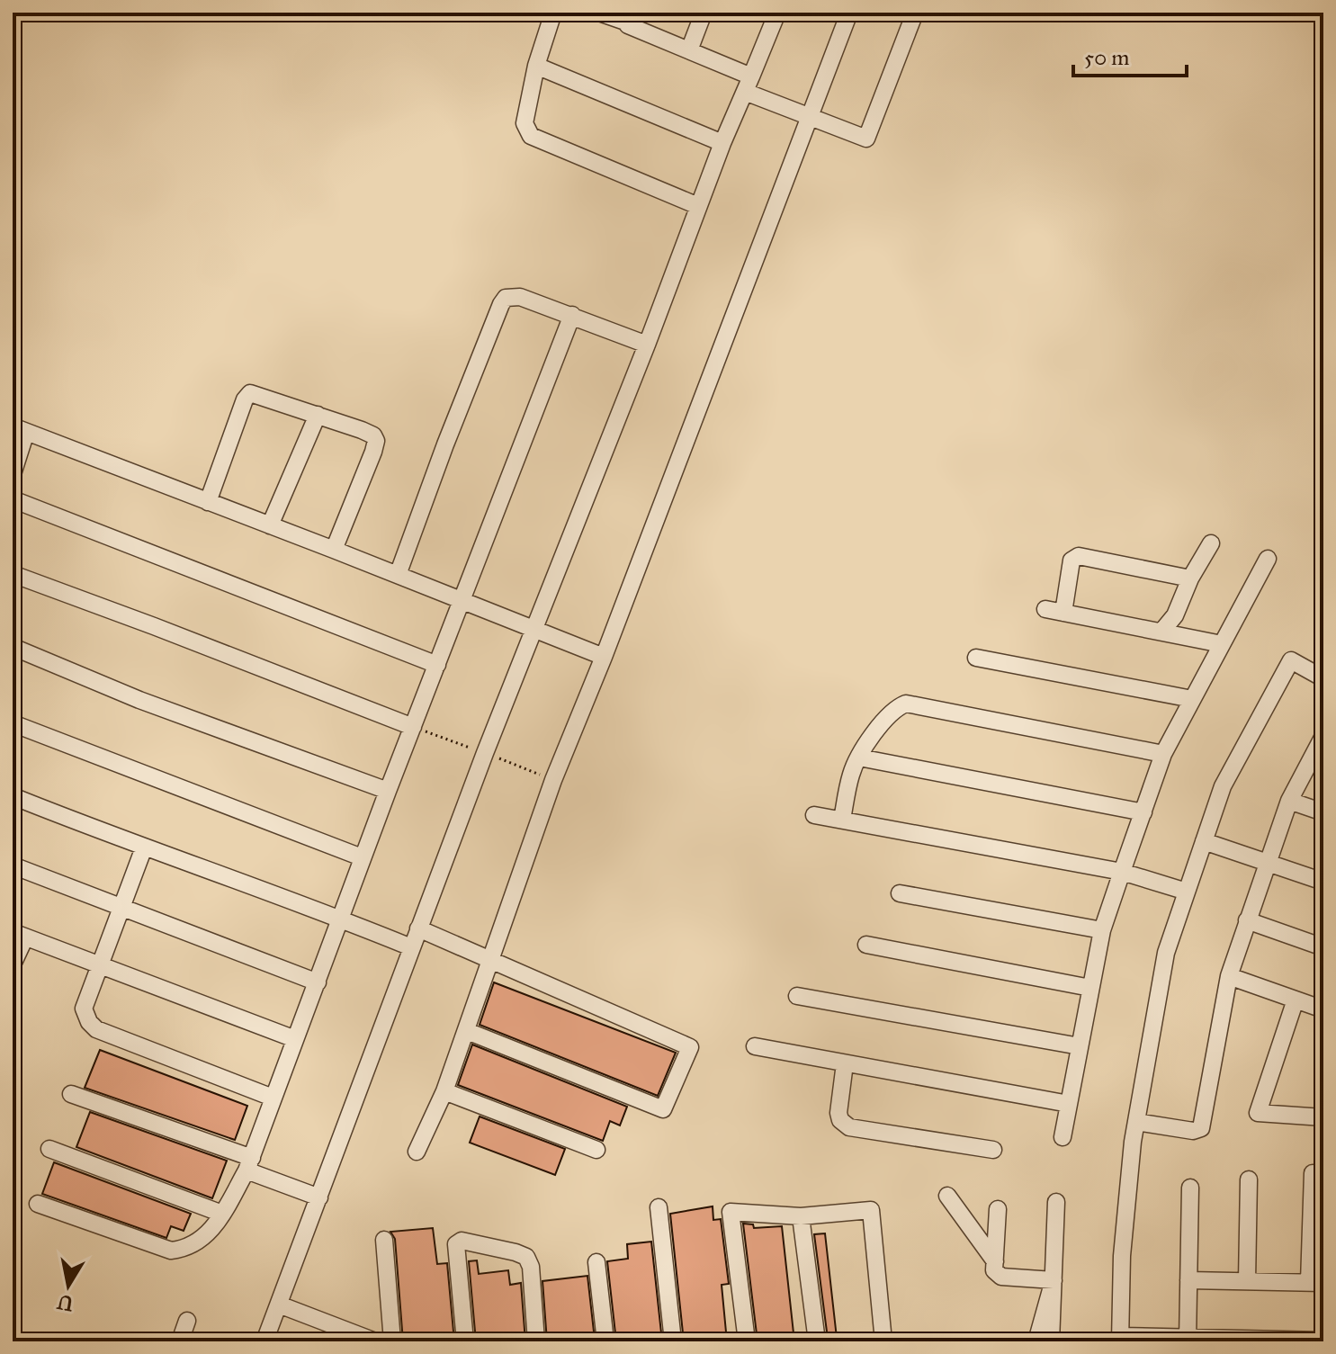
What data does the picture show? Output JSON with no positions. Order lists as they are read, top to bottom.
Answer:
{
  "scale_bar": "50 m",
  "north": "bottom"
}
